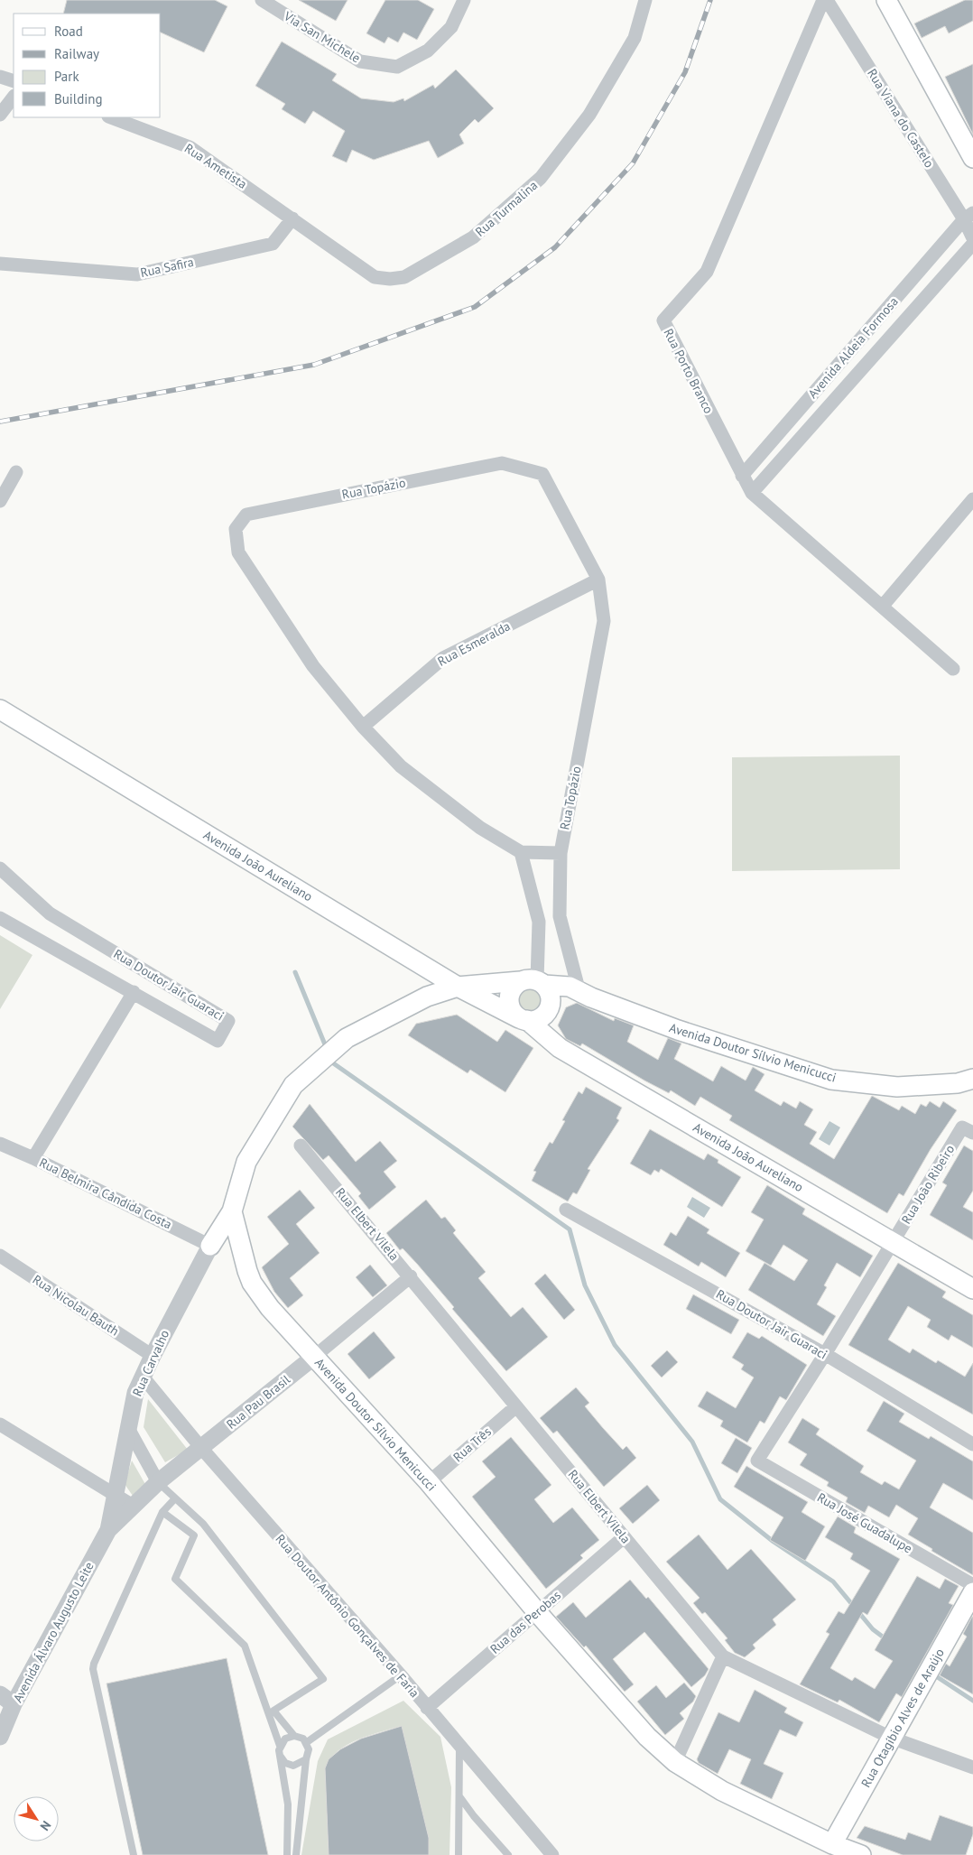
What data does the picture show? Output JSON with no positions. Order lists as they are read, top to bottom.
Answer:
{
  "streets": {
    "main road": [
      "Avenida João Aureliano",
      "Avenida Doutor Sílvio Menicucci",
      "Rua Carvalho",
      "Rua Otagíbio Alves de Araújo"
    ],
    "street": [
      "Via San Michele",
      "Rua Viana do Castelo",
      "Rua Ametista",
      "Rua Turmalina",
      "Rua Safira",
      "Avenida Aldeia Formosa",
      "Rua Porto Branco",
      "Rua Topázio",
      "Rua Esmeralda",
      "Rua Doutor Jair Guaraci",
      "Rua João Ribeiro",
      "Rua Belmira Cândida Costa",
      "Rua Elbert Vilela",
      "Rua Nicolau Bauth",
      "Rua Pau Brasil",
      "Rua Três",
      "Rua José Guadalupe",
      "Rua Doutor Antônio Gonçalves de Faria",
      "Rua das Perobas",
      "Avenida Álvaro Augusto Leite"
    ]
  },
  "crossings": [
    ["Rua Viana do Castelo", "Avenida Aldeia Formosa"],
    ["Rua Viana do Castelo", "Rua Porto Branco"],
    ["Rua Ametista", "Rua Turmalina"],
    ["Rua Ametista", "Rua Safira"],
    ["Rua Turmalina", "Rua Safira"],
    ["Avenida Aldeia Formosa", "Rua Porto Branco"],
    ["Rua Topázio", "Rua Esmeralda"],
    ["Rua Topázio", "Avenida Doutor Sílvio Menicucci"],
    ["Avenida João Aureliano", "Avenida Doutor Sílvio Menicucci"],
    ["Avenida João Aureliano", "Rua João Ribeiro"],
    ["Rua Doutor Jair Guaraci", "Rua João Ribeiro"],
    ["Avenida Doutor Sílvio Menicucci", "Rua Carvalho"],
    ["Avenida Doutor Sílvio Menicucci", "Rua Pau Brasil"],
    ["Avenida Doutor Sílvio Menicucci", "Rua Três"],
    ["Avenida Doutor Sílvio Menicucci", "Rua das Perobas"],
    ["Avenida Doutor Sílvio Menicucci", "Rua Otagíbio Alves de Araújo"],
    ["Rua João Ribeiro", "Rua José Guadalupe"],
    ["Rua Belmira Cândida Costa", "Rua Carvalho"],
    ["Rua Elbert Vilela", "Rua Pau Brasil"],
    ["Rua Elbert Vilela", "Rua Três"],
    ["Rua Elbert Vilela", "Rua das Perobas"],
    ["Rua Elbert Vilela", "Rua Otagíbio Alves de Araújo"],
    ["Rua Nicolau Bauth", "Rua Carvalho"],
    ["Rua Carvalho", "Rua Pau Brasil"],
    ["Rua Carvalho", "Rua Doutor Antônio Gonçalves de Faria"],
    ["Rua Carvalho", "Avenida Álvaro Augusto Leite"],
    ["Rua Pau Brasil", "Rua Doutor Antônio Gonçalves de Faria"],
    ["Rua Pau Brasil", "Avenida Álvaro Augusto Leite"],
    ["Rua Doutor Antônio Gonçalves de Faria", "Rua das Perobas"]
  ],
  "legend": [
    "Road",
    "Railway",
    "Park",
    "Building"
  ],
  "north": "bottom right"
}
